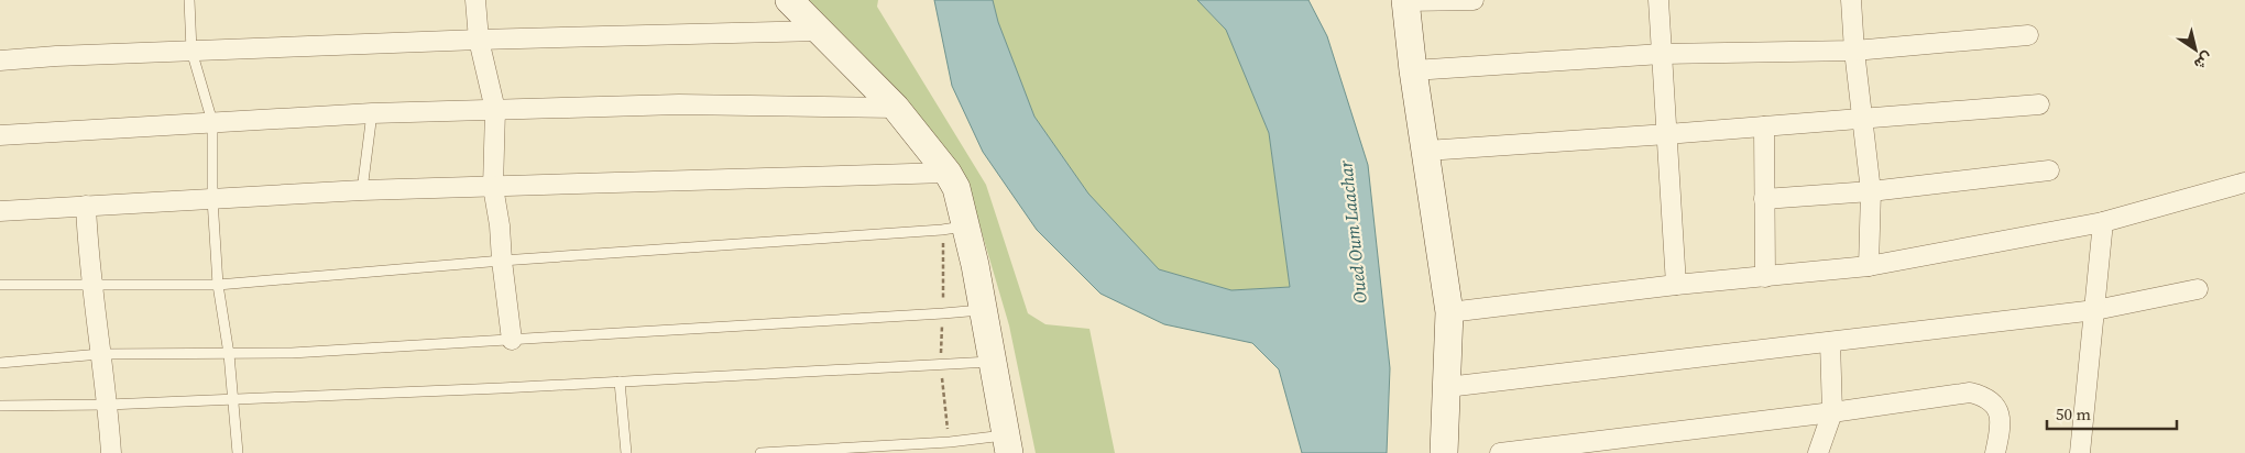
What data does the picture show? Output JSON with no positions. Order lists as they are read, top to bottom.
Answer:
{
  "water": ["Oued Oum Laachar"],
  "scale_bar": "50 m",
  "north": "bottom right"
}
